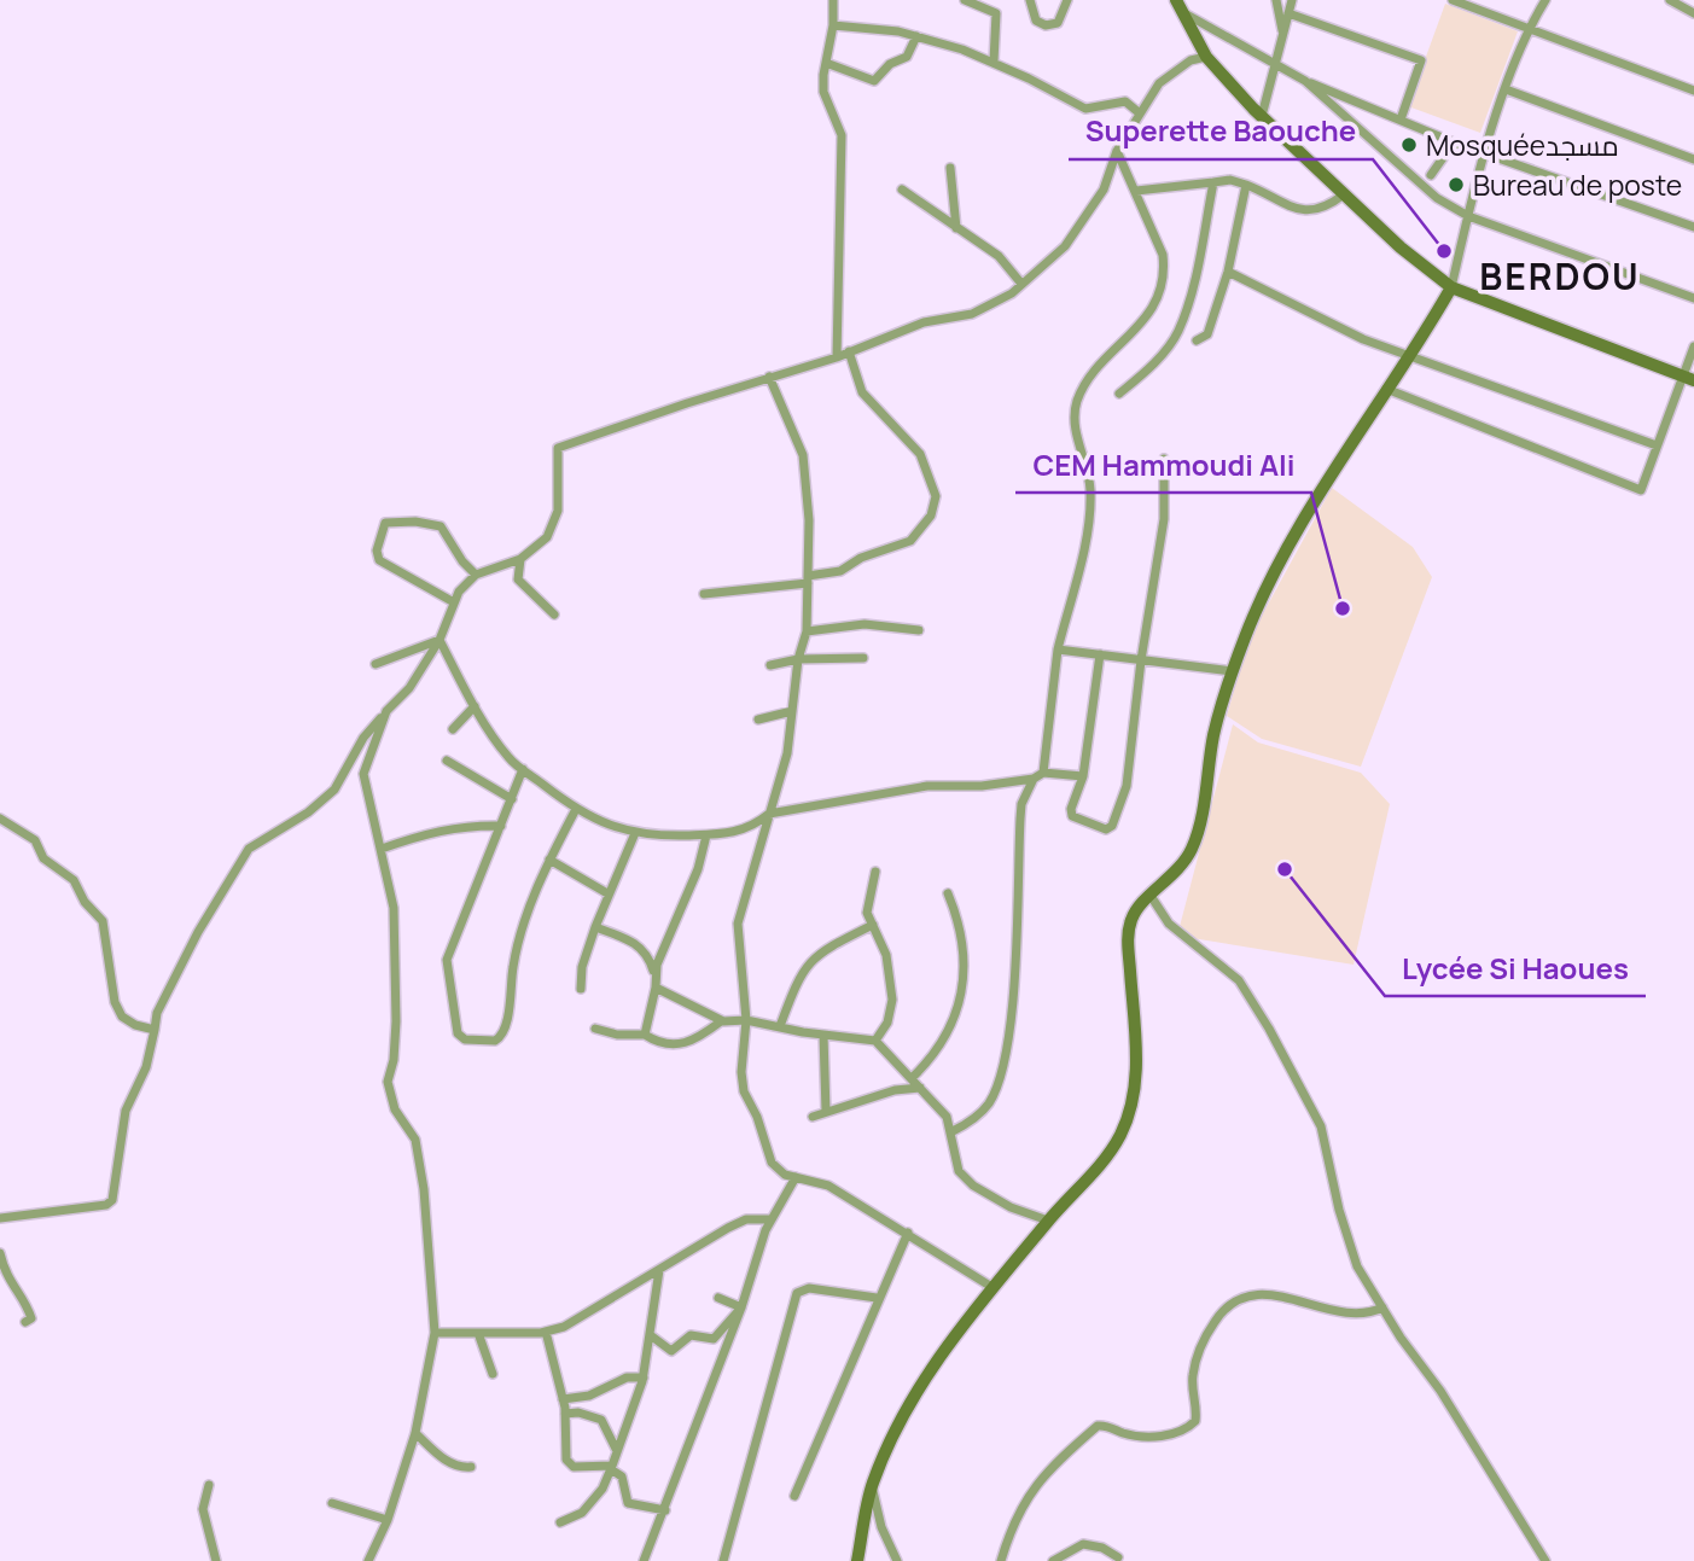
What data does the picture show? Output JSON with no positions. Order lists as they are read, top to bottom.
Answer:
{
  "districts": ["BERDOU"],
  "places": [
    "Mosquéeمسجد",
    "Bureau de poste",
    "Superette Baouche",
    "CEM Hammoudi Ali",
    "Lycée Si Haoues"
  ]
}
